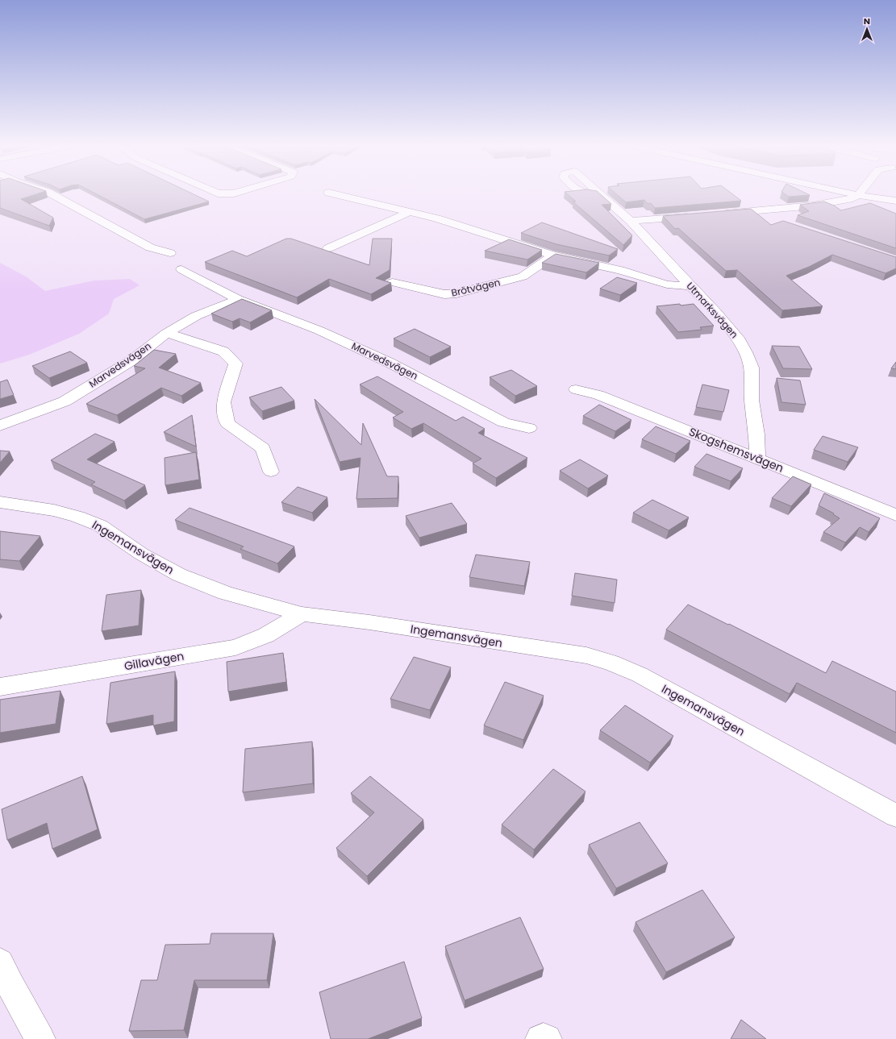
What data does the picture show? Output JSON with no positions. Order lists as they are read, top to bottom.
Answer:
{
  "streets": {
    "street": [
      "Brötvägen",
      "Utmarksvägen",
      "Marvedsvägen",
      "Skogshemsvägen",
      "Ingemansvägen",
      "Gillavägen"
    ]
  },
  "crossings": [
    ["Utmarksvägen", "Skogshemsvägen"],
    ["Ingemansvägen", "Gillavägen"]
  ],
  "north": "top"
}
